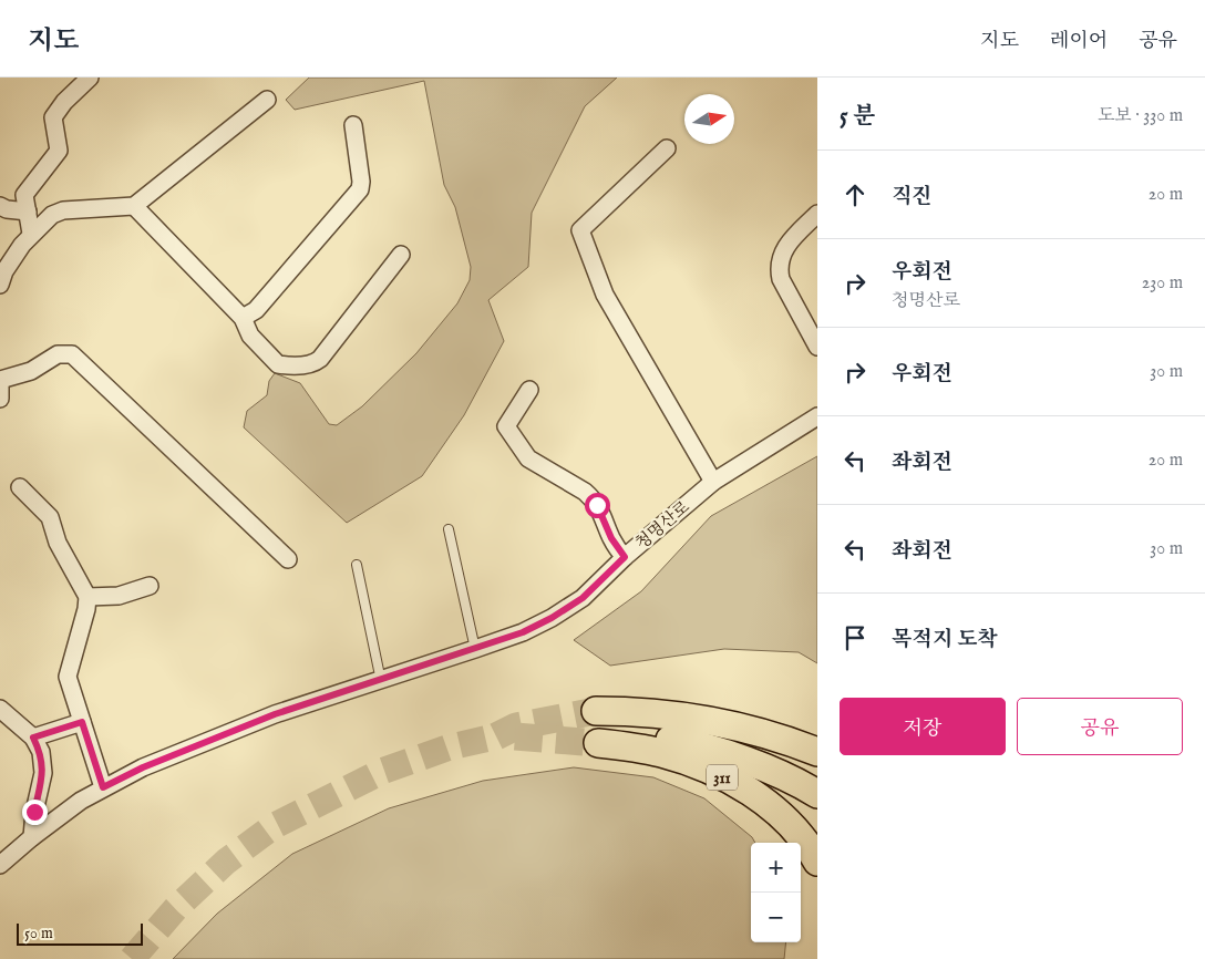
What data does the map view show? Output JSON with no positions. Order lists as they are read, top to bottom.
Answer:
{
  "streets": {
    "highway": ["311"],
    "street": ["청명산로"]
  },
  "scale_bar": "50 m",
  "north": "right",
  "page": {
    "header": "지도",
    "nav": ["지도", "레이어", "공유"],
    "heading": ["5 분", "도보 · 330 m"],
    "list": [
      ["직진", "20 m"],
      ["우회전", "청명산로", "230 m"],
      ["우회전", "30 m"],
      ["좌회전", "20 m"],
      ["좌회전", "30 m"],
      "목적지 도착"
    ],
    "buttons": ["저장", "공유"],
    "map_buttons": ["+", "−"],
    "scale": "50 m"
  }
}
